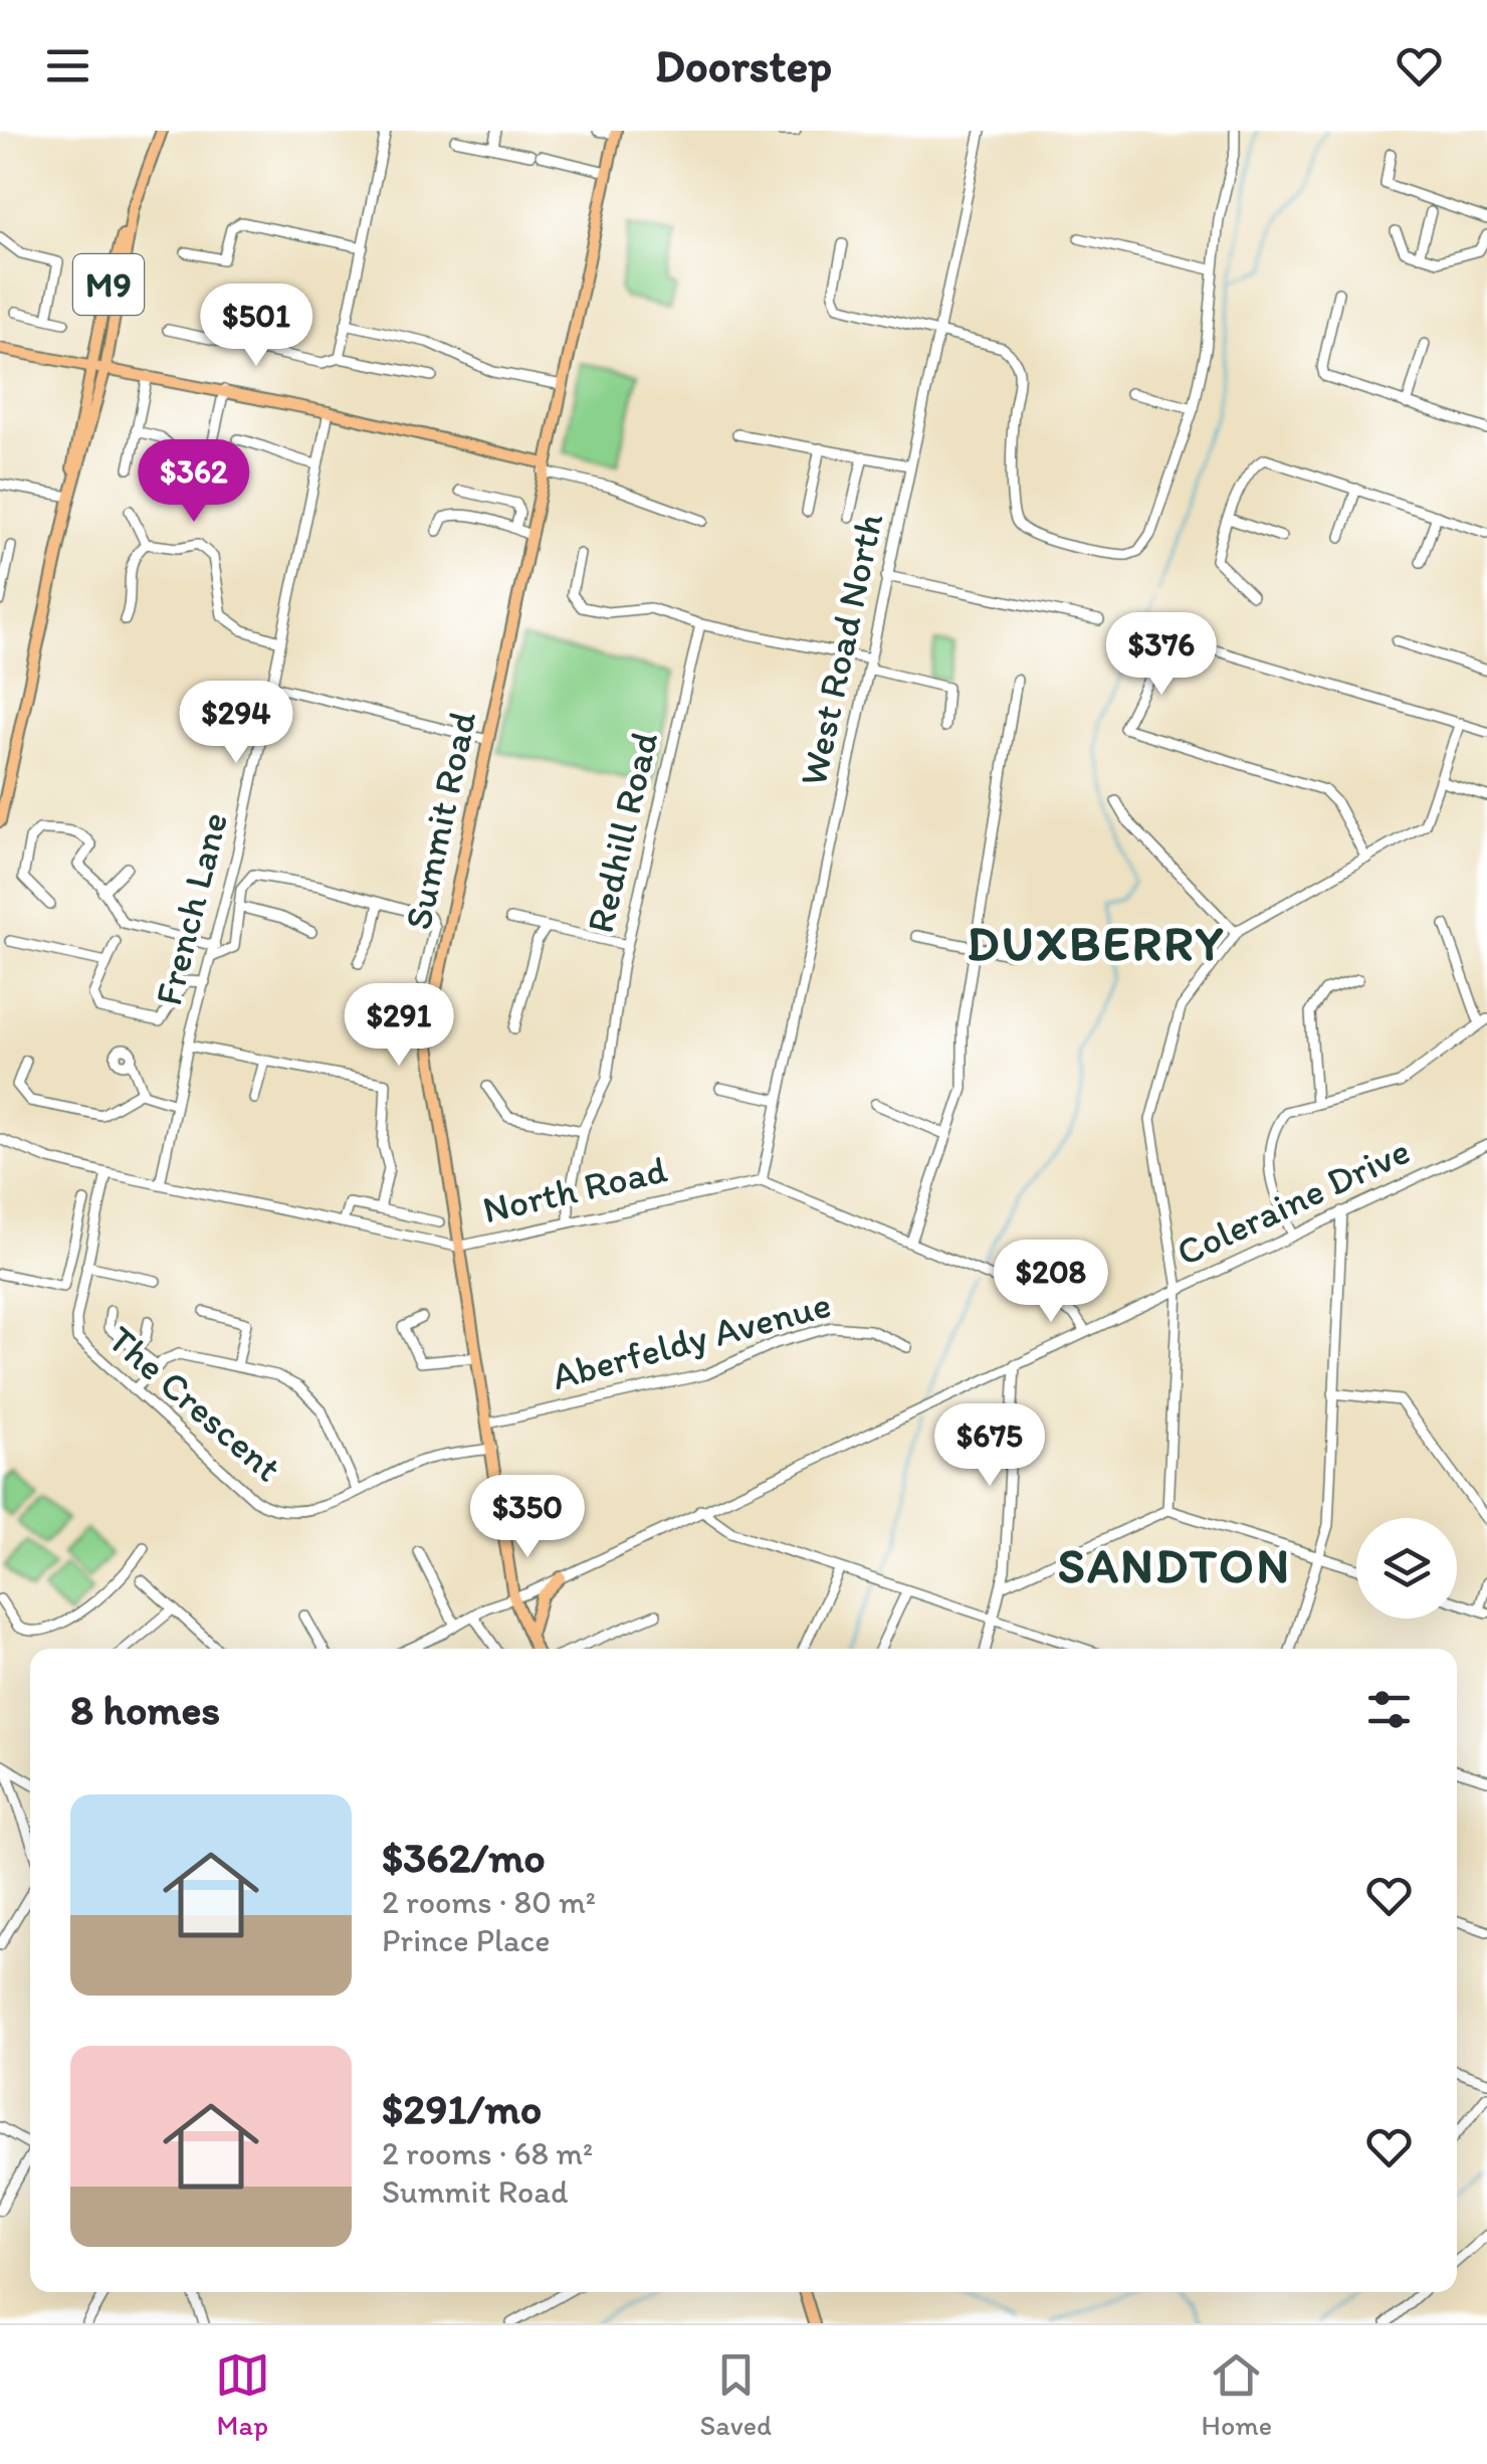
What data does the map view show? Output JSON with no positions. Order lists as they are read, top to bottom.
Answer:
{
  "streets": {
    "main road": ["M9", "Summit Road"],
    "street": [
      "West Road North",
      "Redhill Road",
      "French Lane",
      "North Road",
      "Coleraine Drive",
      "Aberfeldy Avenue",
      "The Crescent"
    ]
  },
  "crossings": [
    ["West Road North", "North Road"],
    ["Summit Road", "North Road"],
    ["Summit Road", "Coleraine Drive"],
    ["Summit Road", "Aberfeldy Avenue"],
    ["Summit Road", "The Crescent"],
    ["Redhill Road", "North Road"],
    ["French Lane", "North Road"],
    ["North Road", "The Crescent"]
  ],
  "districts": ["DUXBERRY", "SANDTON"],
  "page": {
    "header": "Doorstep",
    "price": [
      "$501",
      "$362",
      "$376",
      "$294",
      "$291",
      "$208",
      "$675",
      "$350"
    ],
    "heading": "8 homes",
    "list": [
      {
        "name": "$362/mo",
        "note": "2 rooms · 80 m² · Prince Place"
      },
      {
        "name": "$291/mo",
        "note": "2 rooms · 68 m² · Summit Road"
      }
    ],
    "tabs": ["Map", "Saved", "Home"]
  }
}
